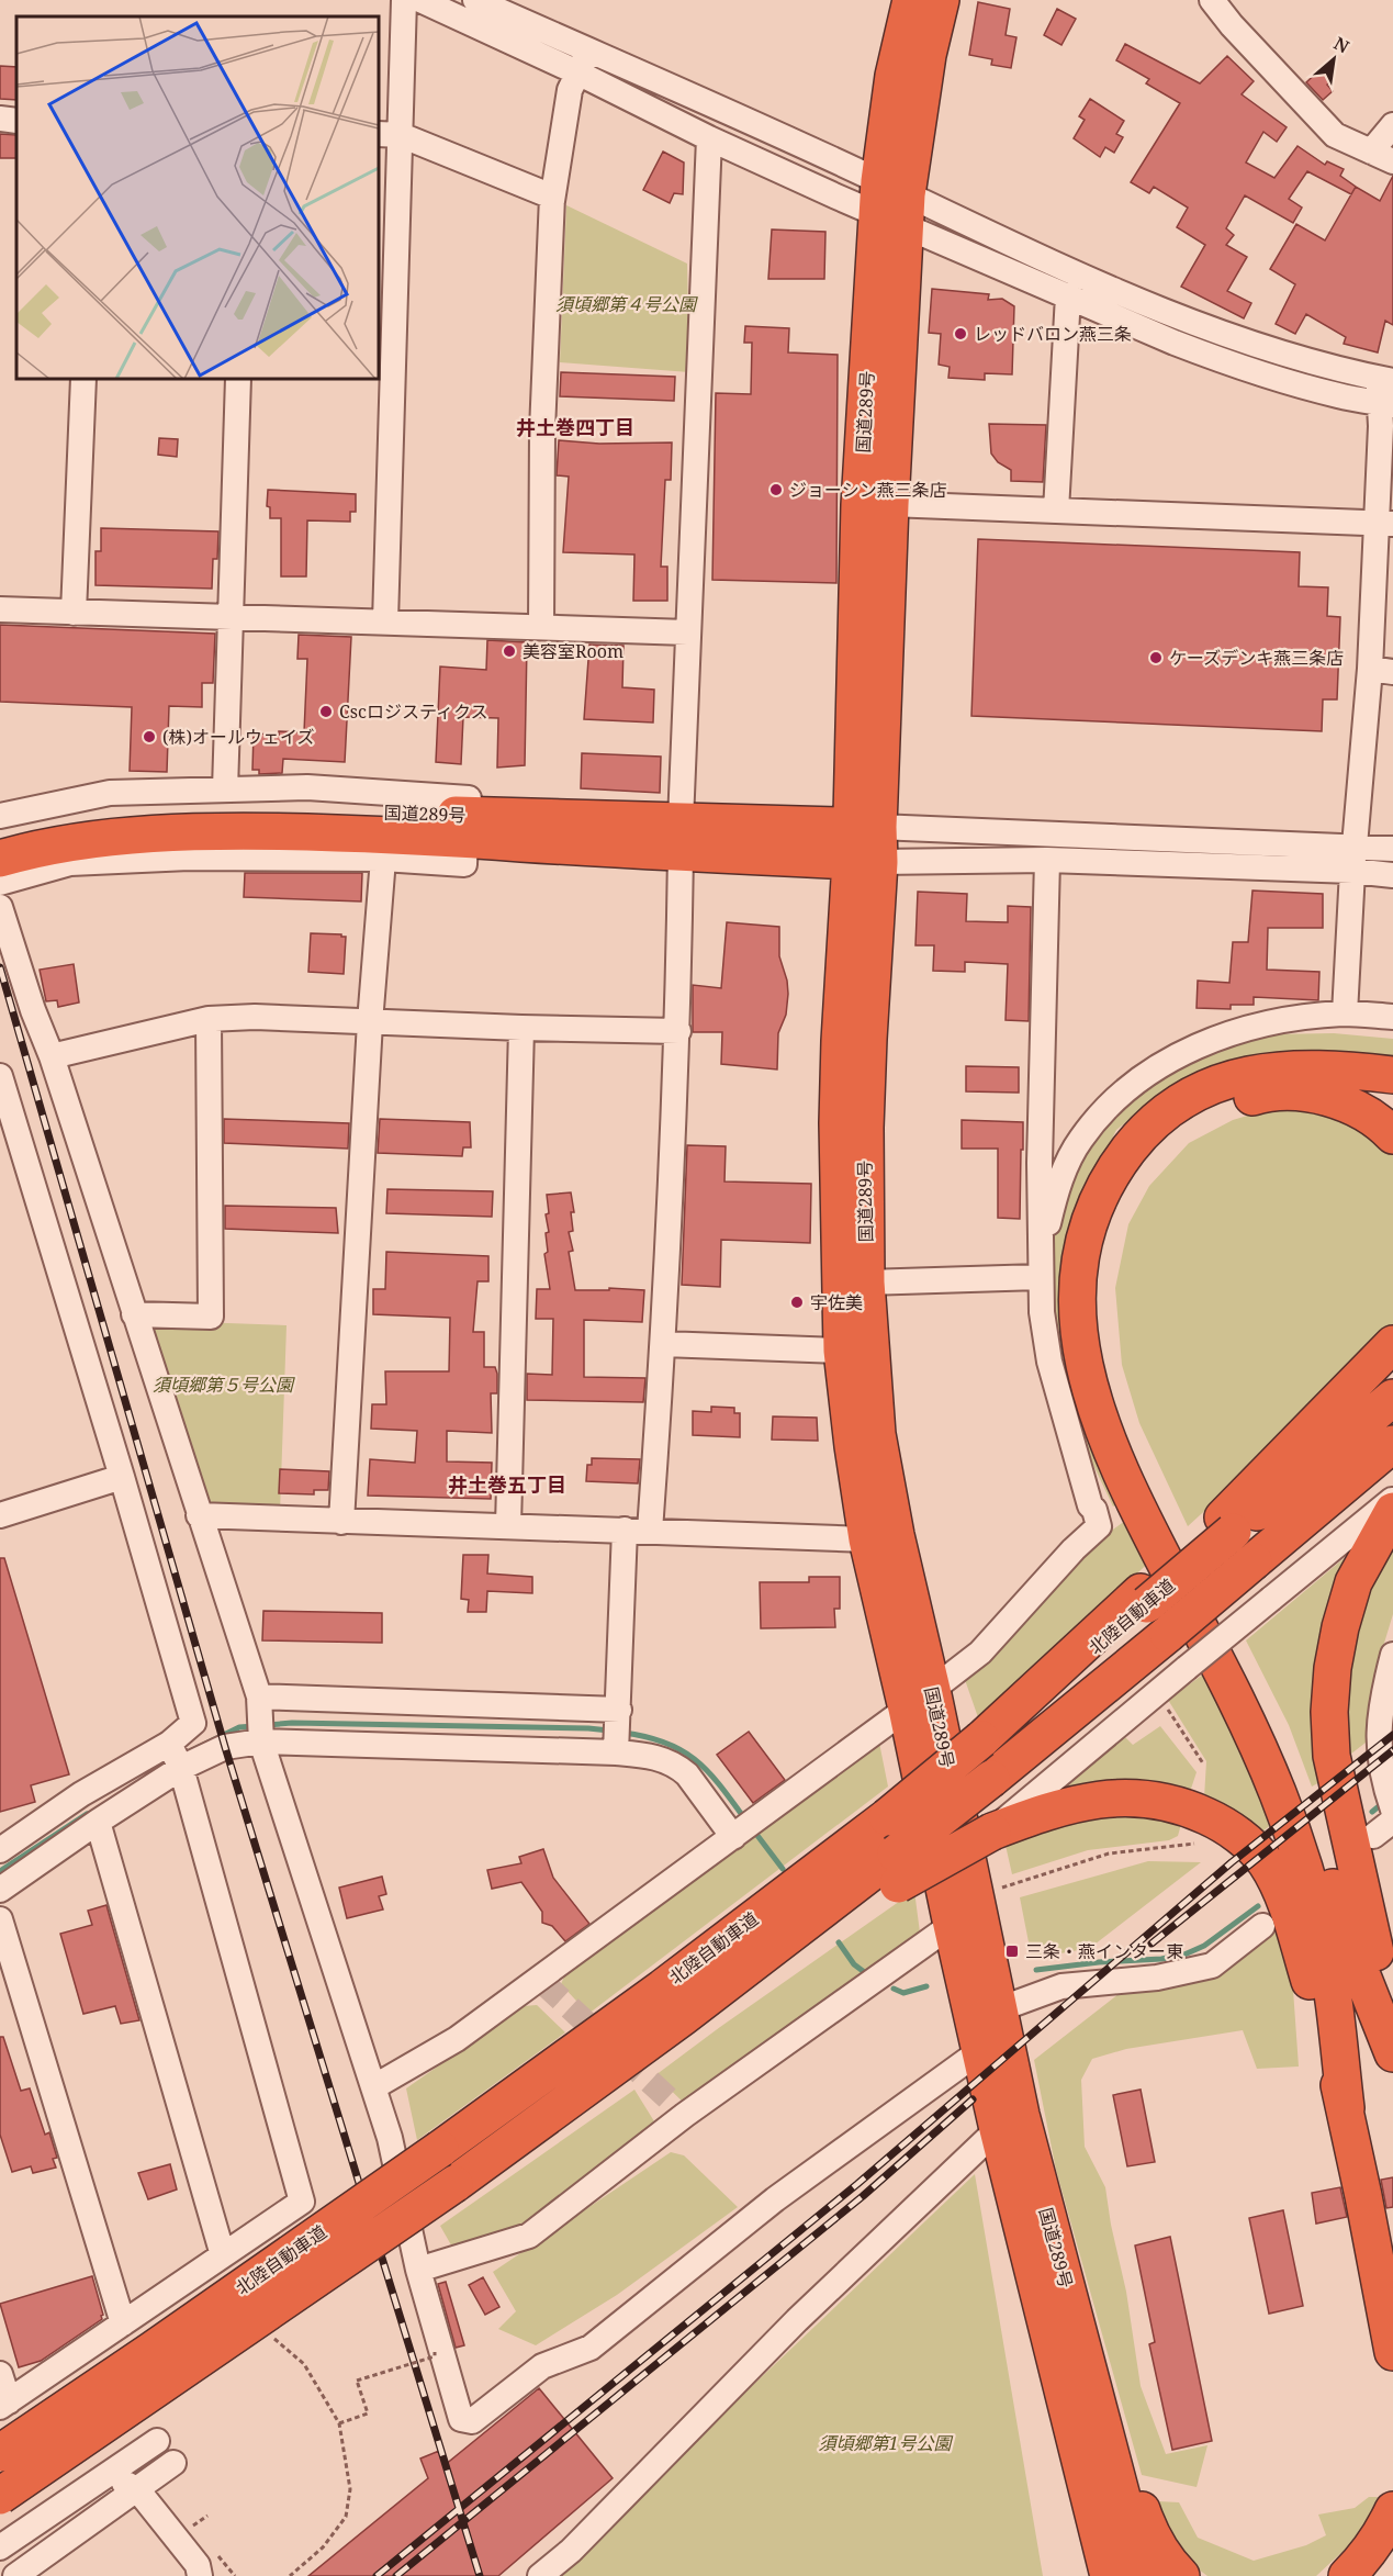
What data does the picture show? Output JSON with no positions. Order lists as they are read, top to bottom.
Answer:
{
  "streets": {
    "highway": ["国道289号", "北陸自動車道"]
  },
  "districts": ["井土巻四丁目", "井土巻五丁目"],
  "parks": ["須頃郷第４号公園", "須頃郷第５号公園", "須頃郷第1号公園"],
  "places": {
    "other": [
      "レッドバロン燕三条",
      "ジョーシン燕三条店",
      "美容室Room",
      "ケーズデンキ燕三条店",
      "Cscロジスティクス",
      "(株)オールウェイズ",
      "宇佐美"
    ],
    "transit": ["三条・燕インター東"]
  },
  "north": "top right"
}
